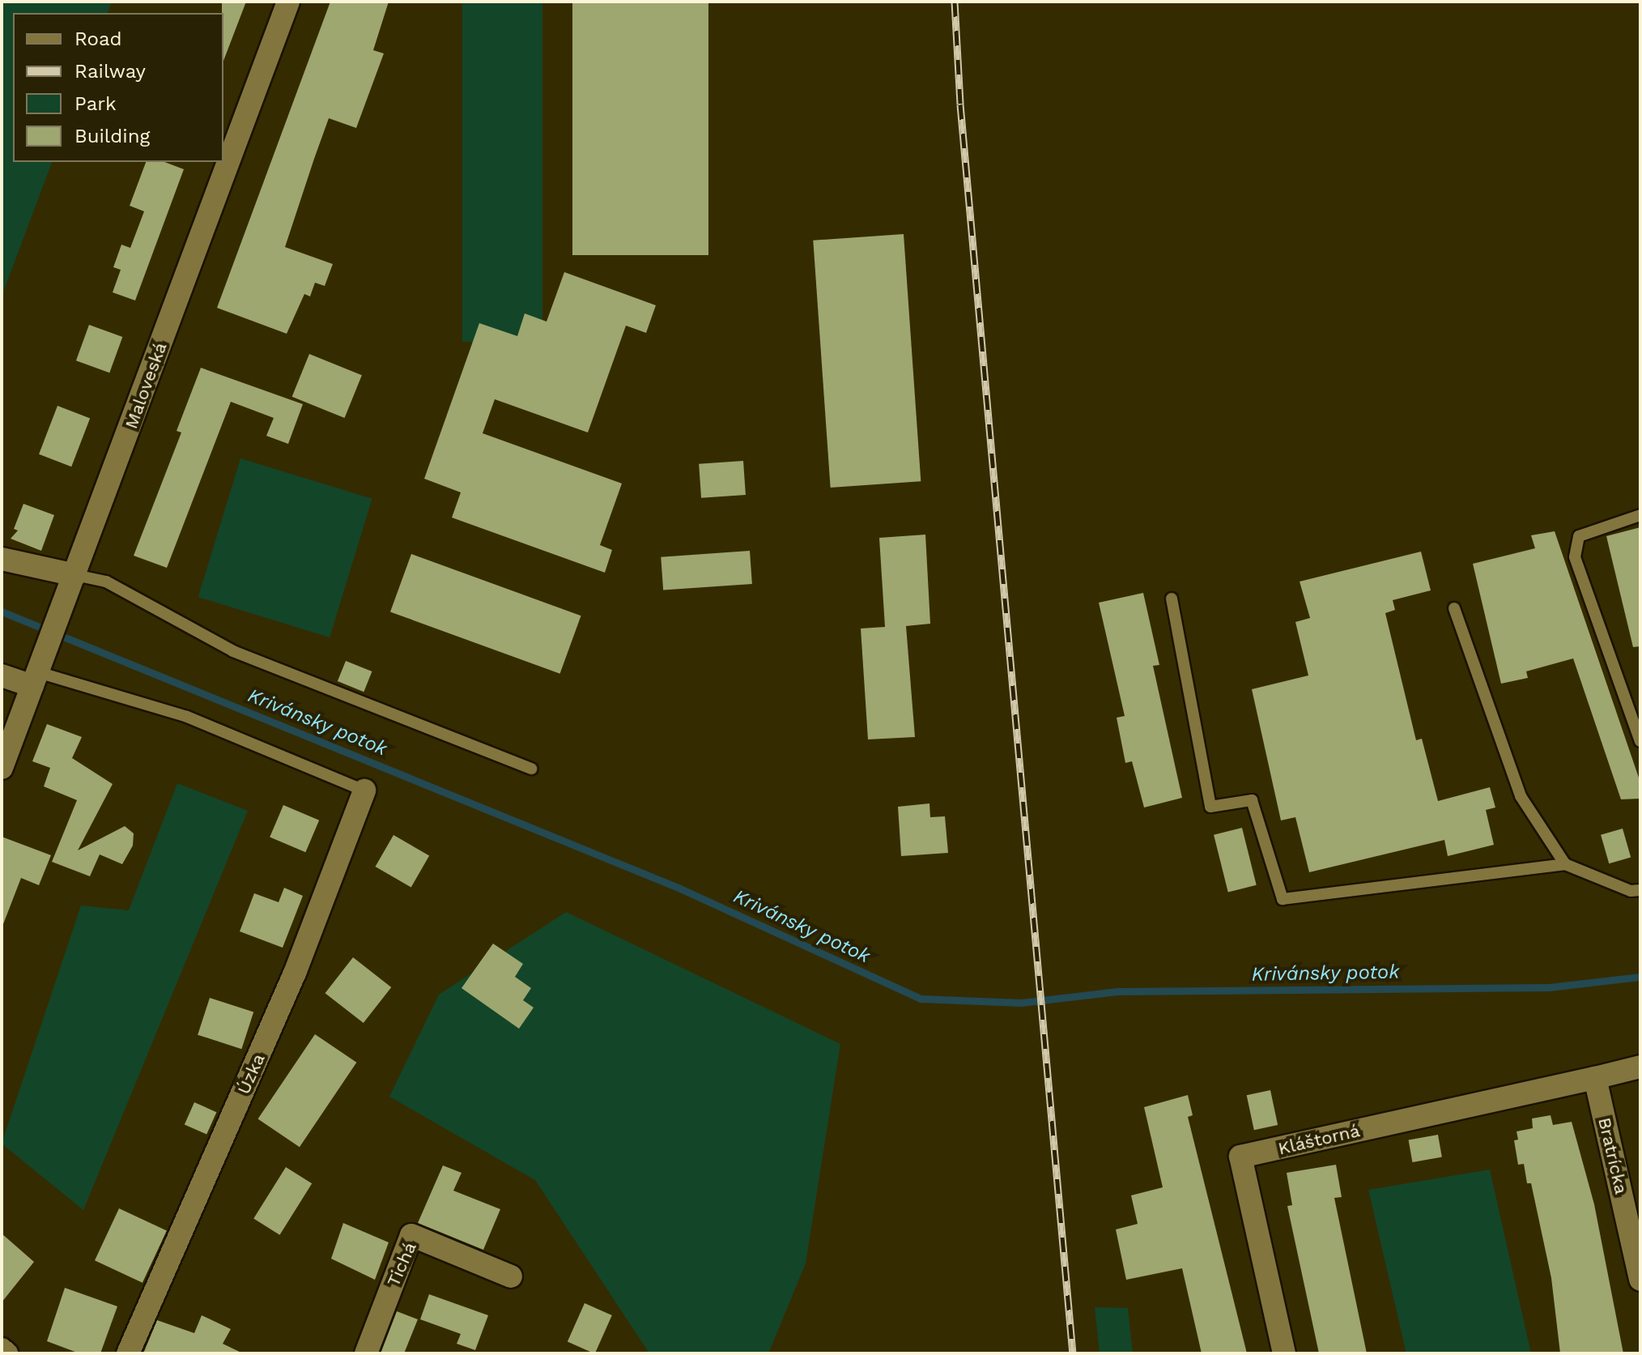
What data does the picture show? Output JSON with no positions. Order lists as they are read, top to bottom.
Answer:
{
  "streets": {
    "street": [
      "Maloveská",
      "Úzka",
      "Kláštorná",
      "Bratrícka",
      "Tichá"
    ]
  },
  "crossings": [
    ["Kláštorná", "Bratrícka"]
  ],
  "water": ["Krivánsky potok"],
  "legend": [
    "Road",
    "Railway",
    "Park",
    "Building"
  ]
}
